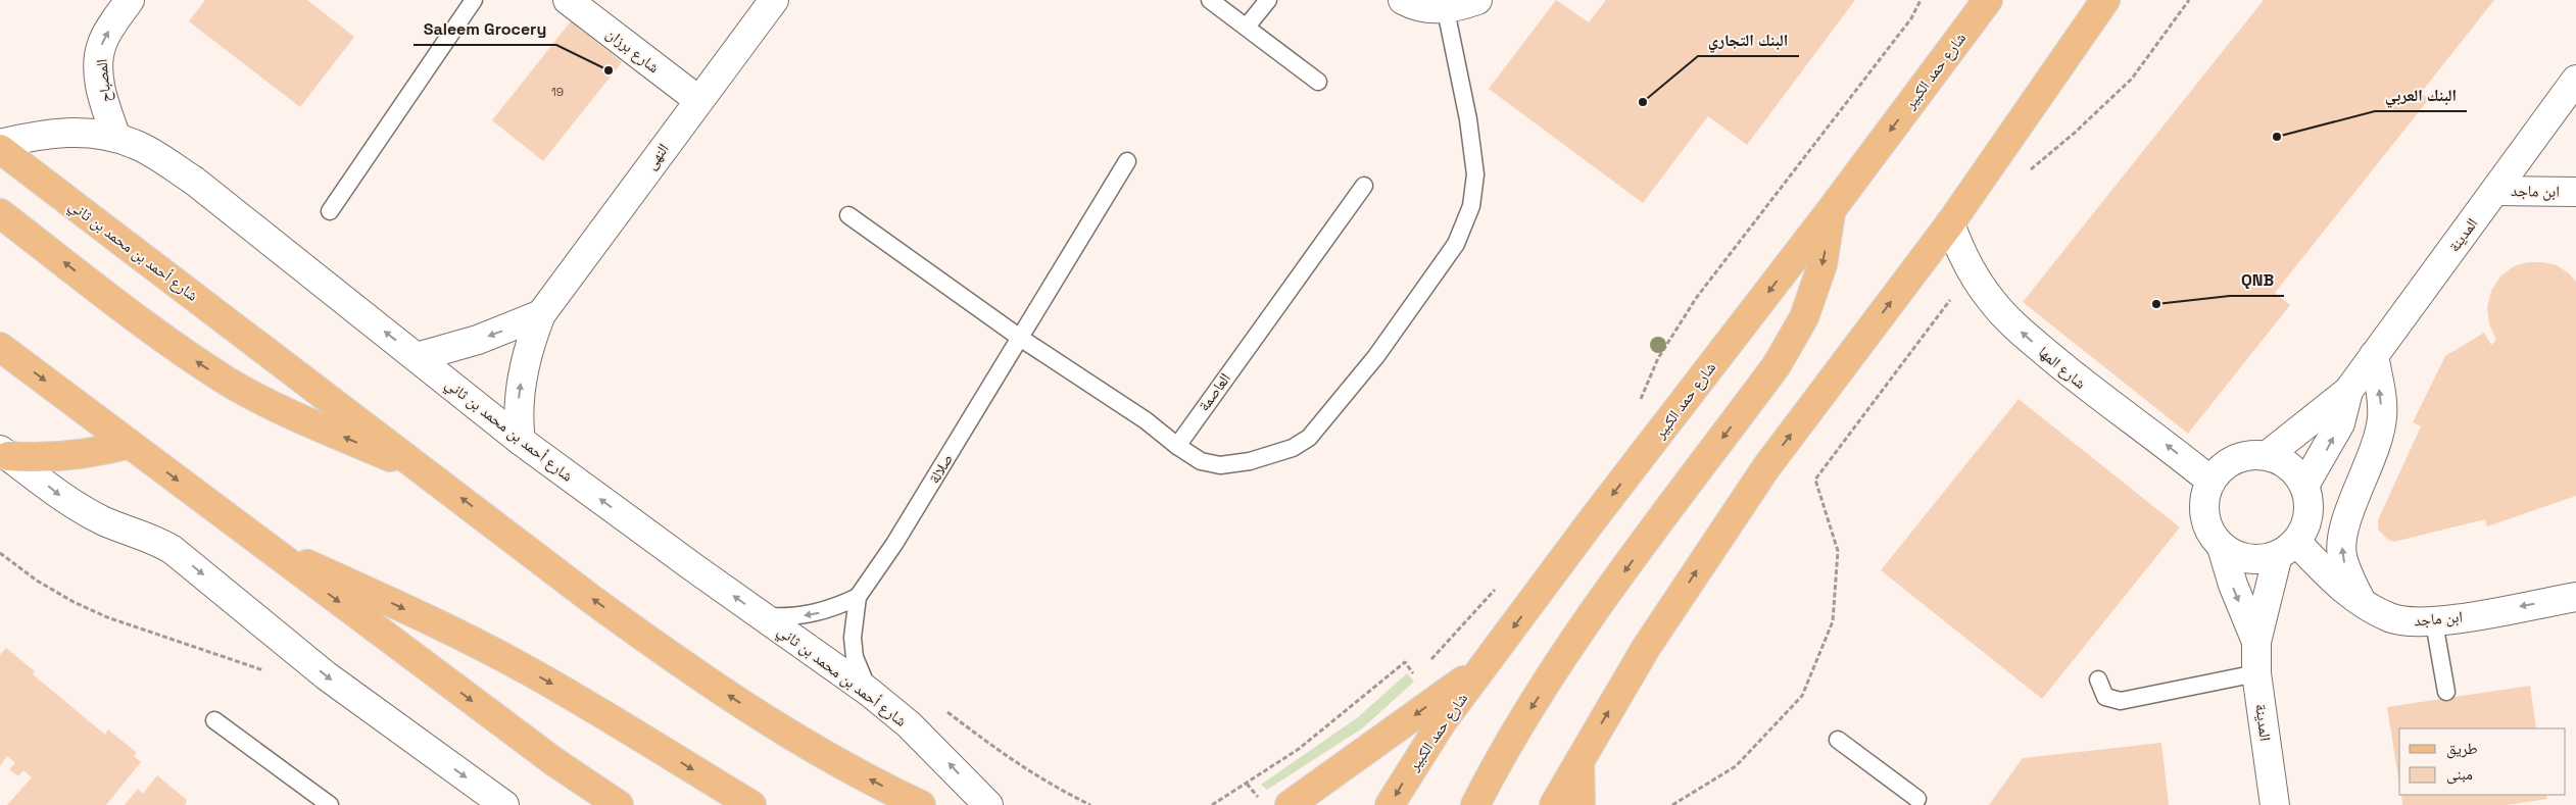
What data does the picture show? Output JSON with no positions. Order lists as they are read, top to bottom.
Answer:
{
  "streets": {
    "main road": ["شارع حمد الكبير", "شارع أحمد بن محمد بن ثاني"],
    "street": [
      "شارع برزان",
      "المصباح",
      "النهى",
      "ابن ماجد",
      "المدينة",
      "شارع المها"
    ],
    "lane": ["العاصمة", "صلالة"]
  },
  "crossings": [
    ["شارع برزان", "النهى"],
    ["المصباح", "شارع أحمد بن محمد بن ثاني"],
    ["النهى", "شارع أحمد بن محمد بن ثاني"],
    ["ابن ماجد", "المدينة"],
    ["ابن ماجد", "شارع المها"],
    ["المدينة", "شارع المها"],
    ["شارع أحمد بن محمد بن ثاني", "صلالة"]
  ],
  "one_way": ["المصباح", "ابن ماجد", "شارع المها"],
  "places": [
    "Saleem Grocery",
    "البنك التجاري",
    "البنك العربي",
    "QNB"
  ],
  "house_numbers": ["19"],
  "legend": ["طريق", "مبنى"]
}
